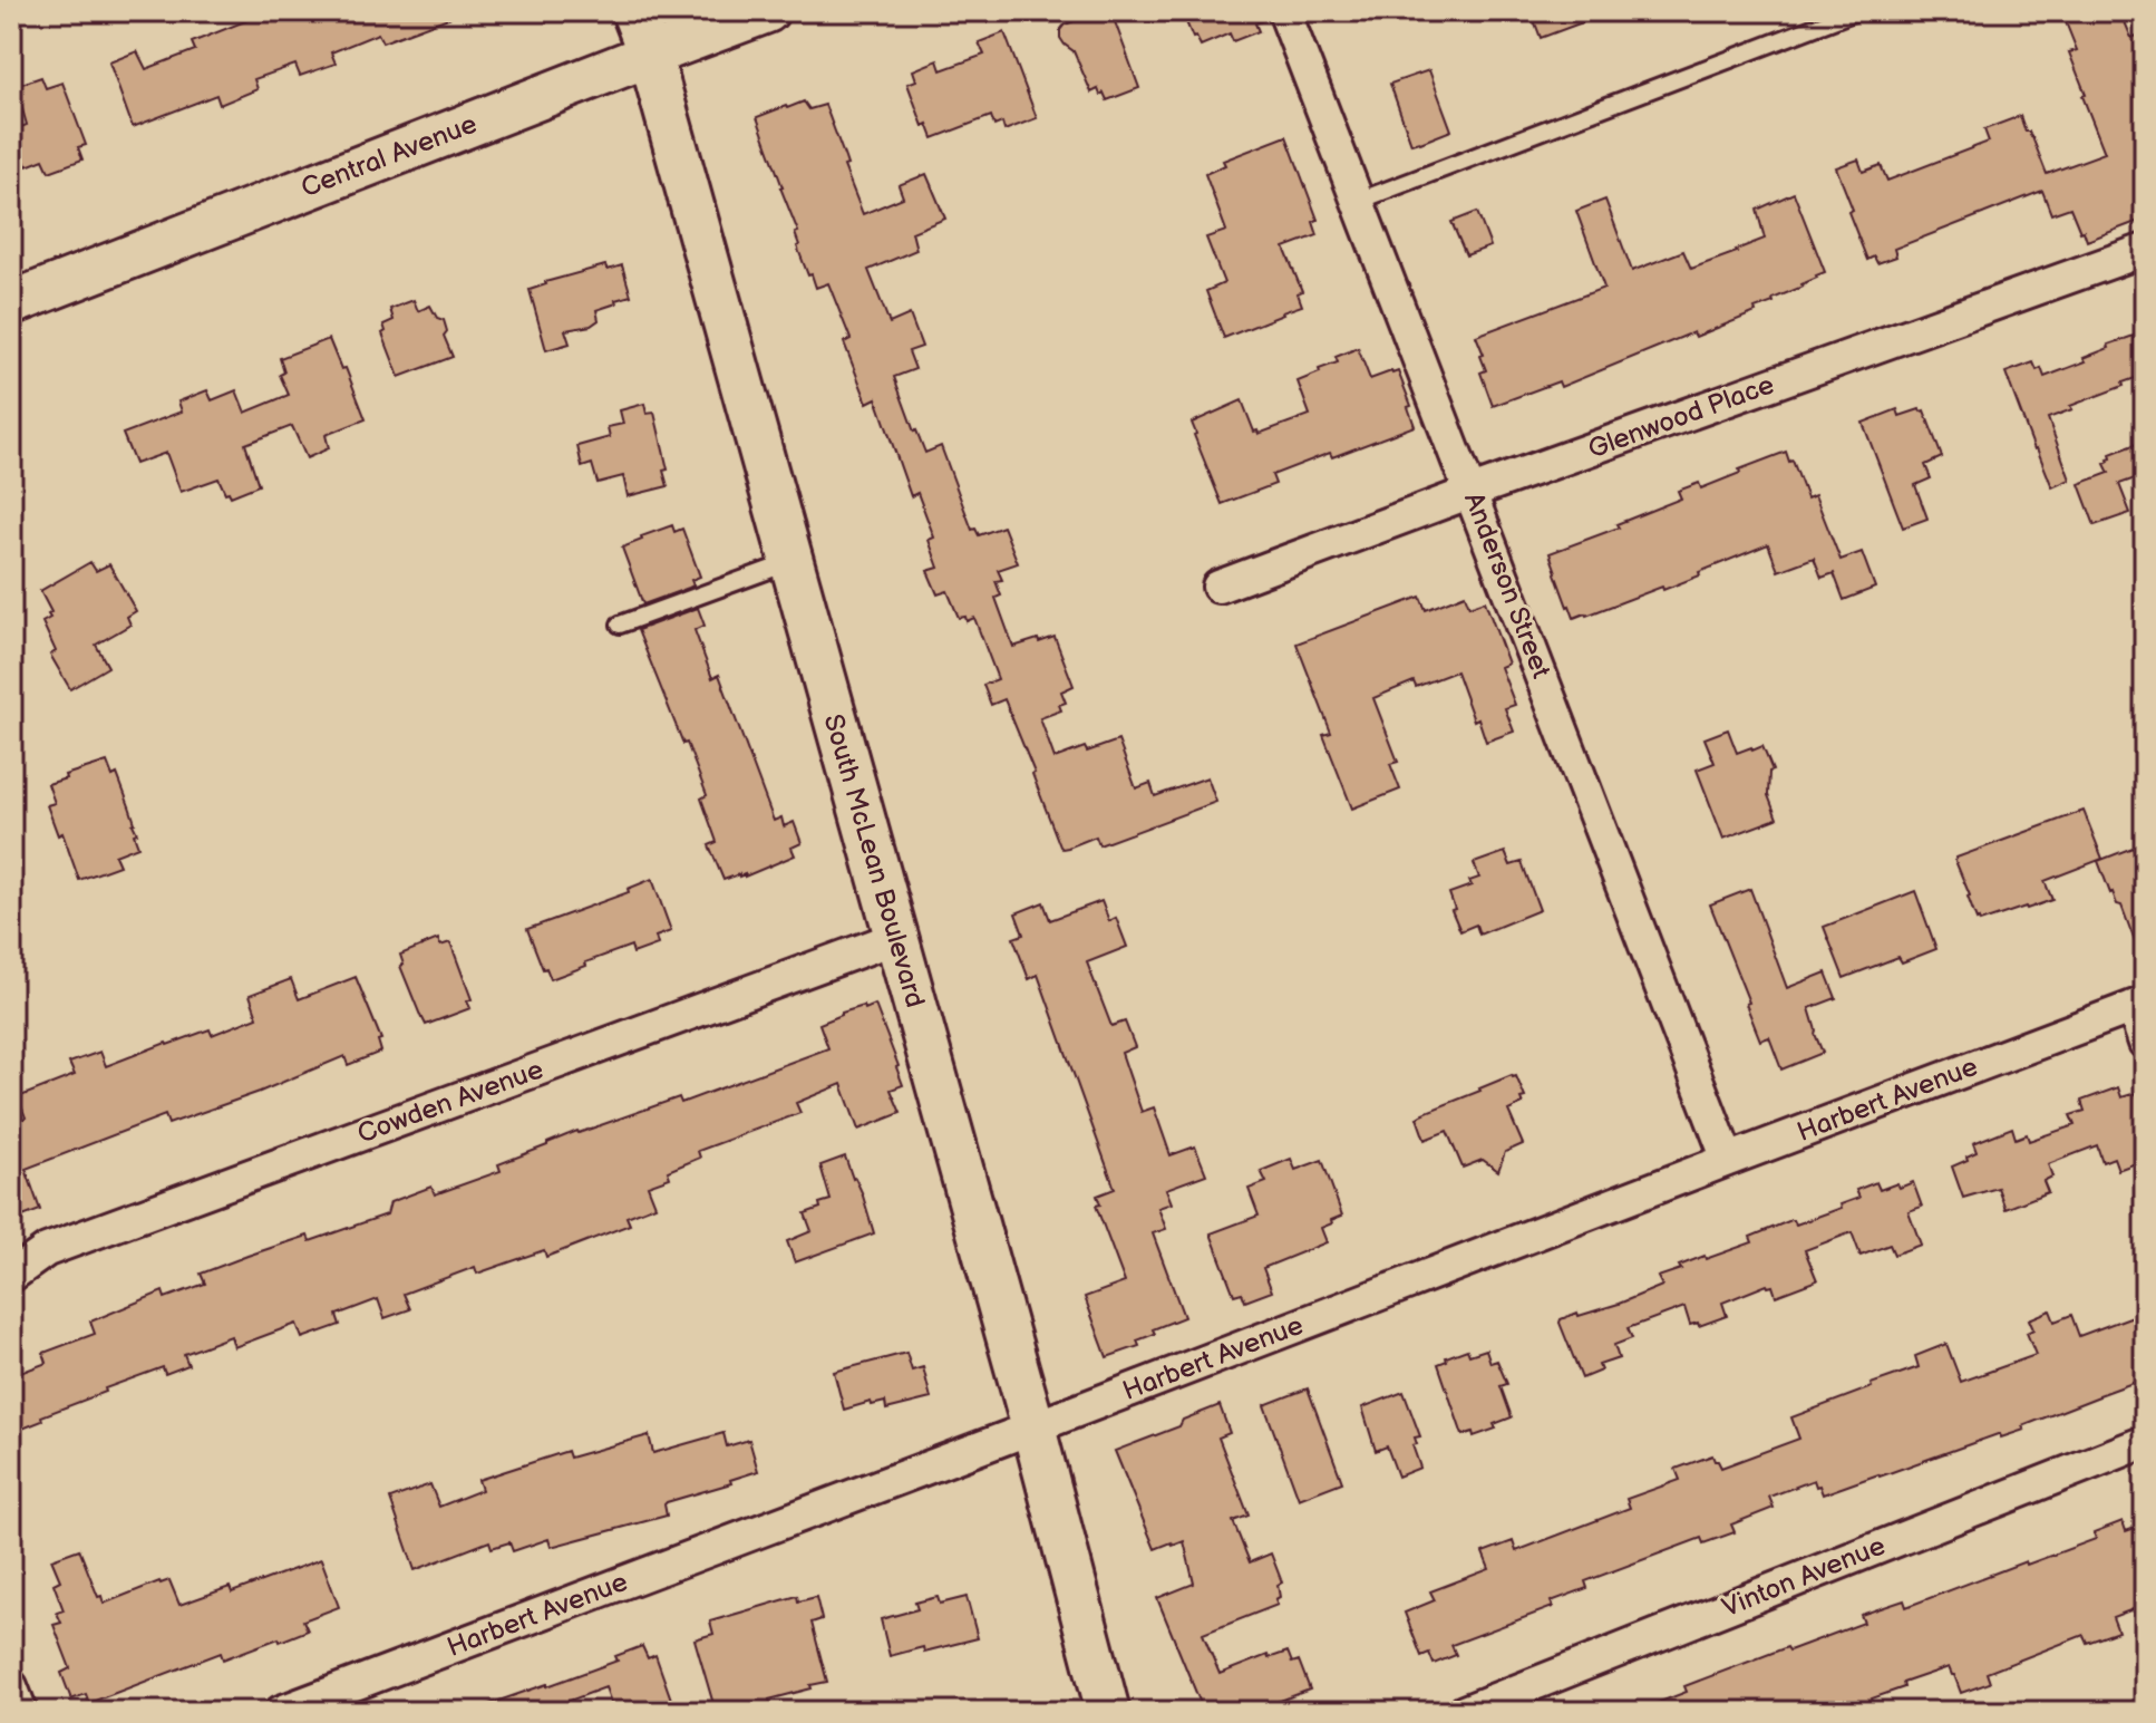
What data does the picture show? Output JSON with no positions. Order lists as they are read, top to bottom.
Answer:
{
  "streets": {
    "main road": ["Central Avenue", "South McLean Boulevard"],
    "street": [
      "Glenwood Place",
      "Anderson Street",
      "Harbert Avenue",
      "Cowden Avenue",
      "Vinton Avenue"
    ]
  },
  "crossings": [
    ["Central Avenue", "South McLean Boulevard"],
    ["Glenwood Place", "Anderson Street"],
    ["Anderson Street", "Harbert Avenue"],
    ["South McLean Boulevard", "Harbert Avenue"],
    ["South McLean Boulevard", "Cowden Avenue"]
  ]
}
